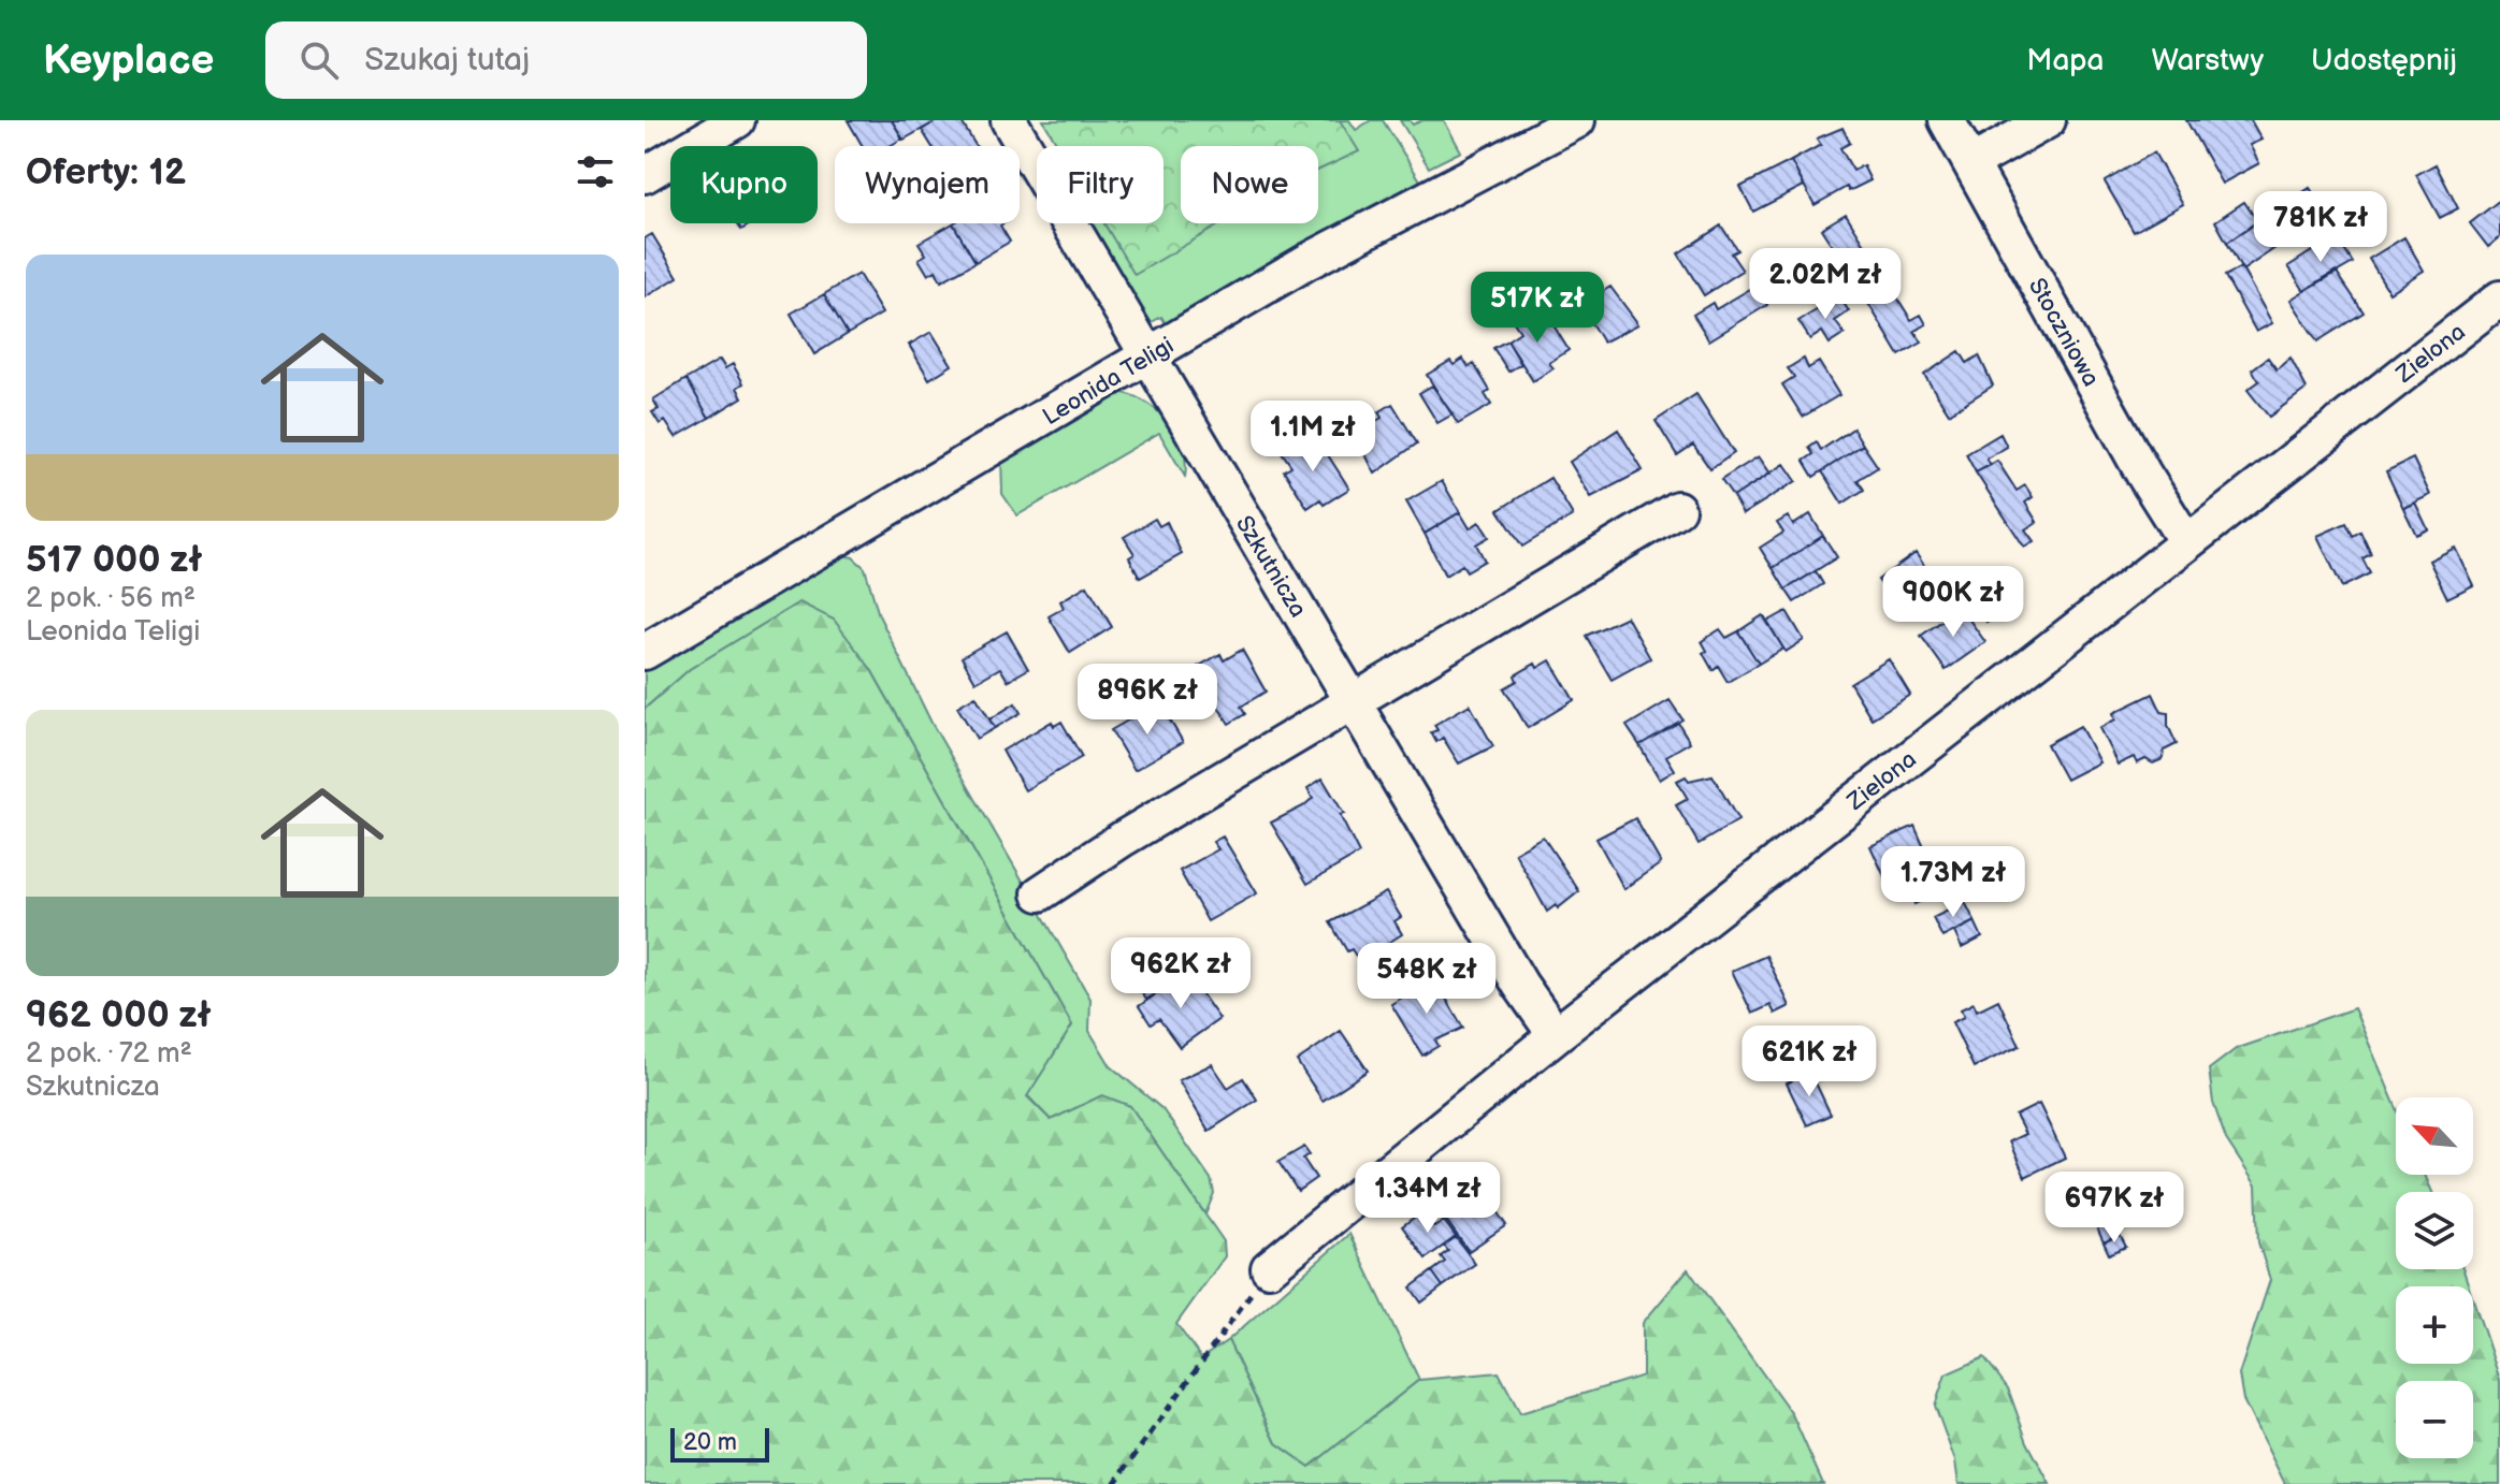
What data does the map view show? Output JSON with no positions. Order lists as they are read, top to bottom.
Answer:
{
  "streets": {
    "street": [
      "Stoczniowa",
      "Zielona",
      "Leonida Teligi",
      "Szkutnicza"
    ]
  },
  "crossings": [
    ["Stoczniowa", "Zielona"],
    ["Zielona", "Szkutnicza"],
    ["Leonida Teligi", "Szkutnicza"]
  ],
  "scale_bar": "20 m",
  "north": "top left",
  "page": {
    "header": "Keyplace",
    "search": "Szukaj tutaj",
    "nav": ["Mapa", "Warstwy", "Udostępnij"],
    "heading": "Oferty: 12",
    "chip": [
      "Kupno",
      "Wynajem",
      "Filtry",
      "Nowe"
    ],
    "price": [
      "781K zł",
      "2.02M zł",
      "517K zł",
      "1.1M zł",
      "900K zł",
      "896K zł",
      "1.73M zł",
      "962K zł",
      "548K zł",
      "621K zł",
      "1.34M zł",
      "697K zł"
    ],
    "list": [
      {
        "name": "517 000 zł",
        "note": "2 pok. · 56 m² · Leonida Teligi"
      },
      {
        "name": "962 000 zł",
        "note": "2 pok. · 72 m² · Szkutnicza"
      }
    ],
    "map_buttons": ["+", "−"],
    "scale": "20 m"
  }
}
